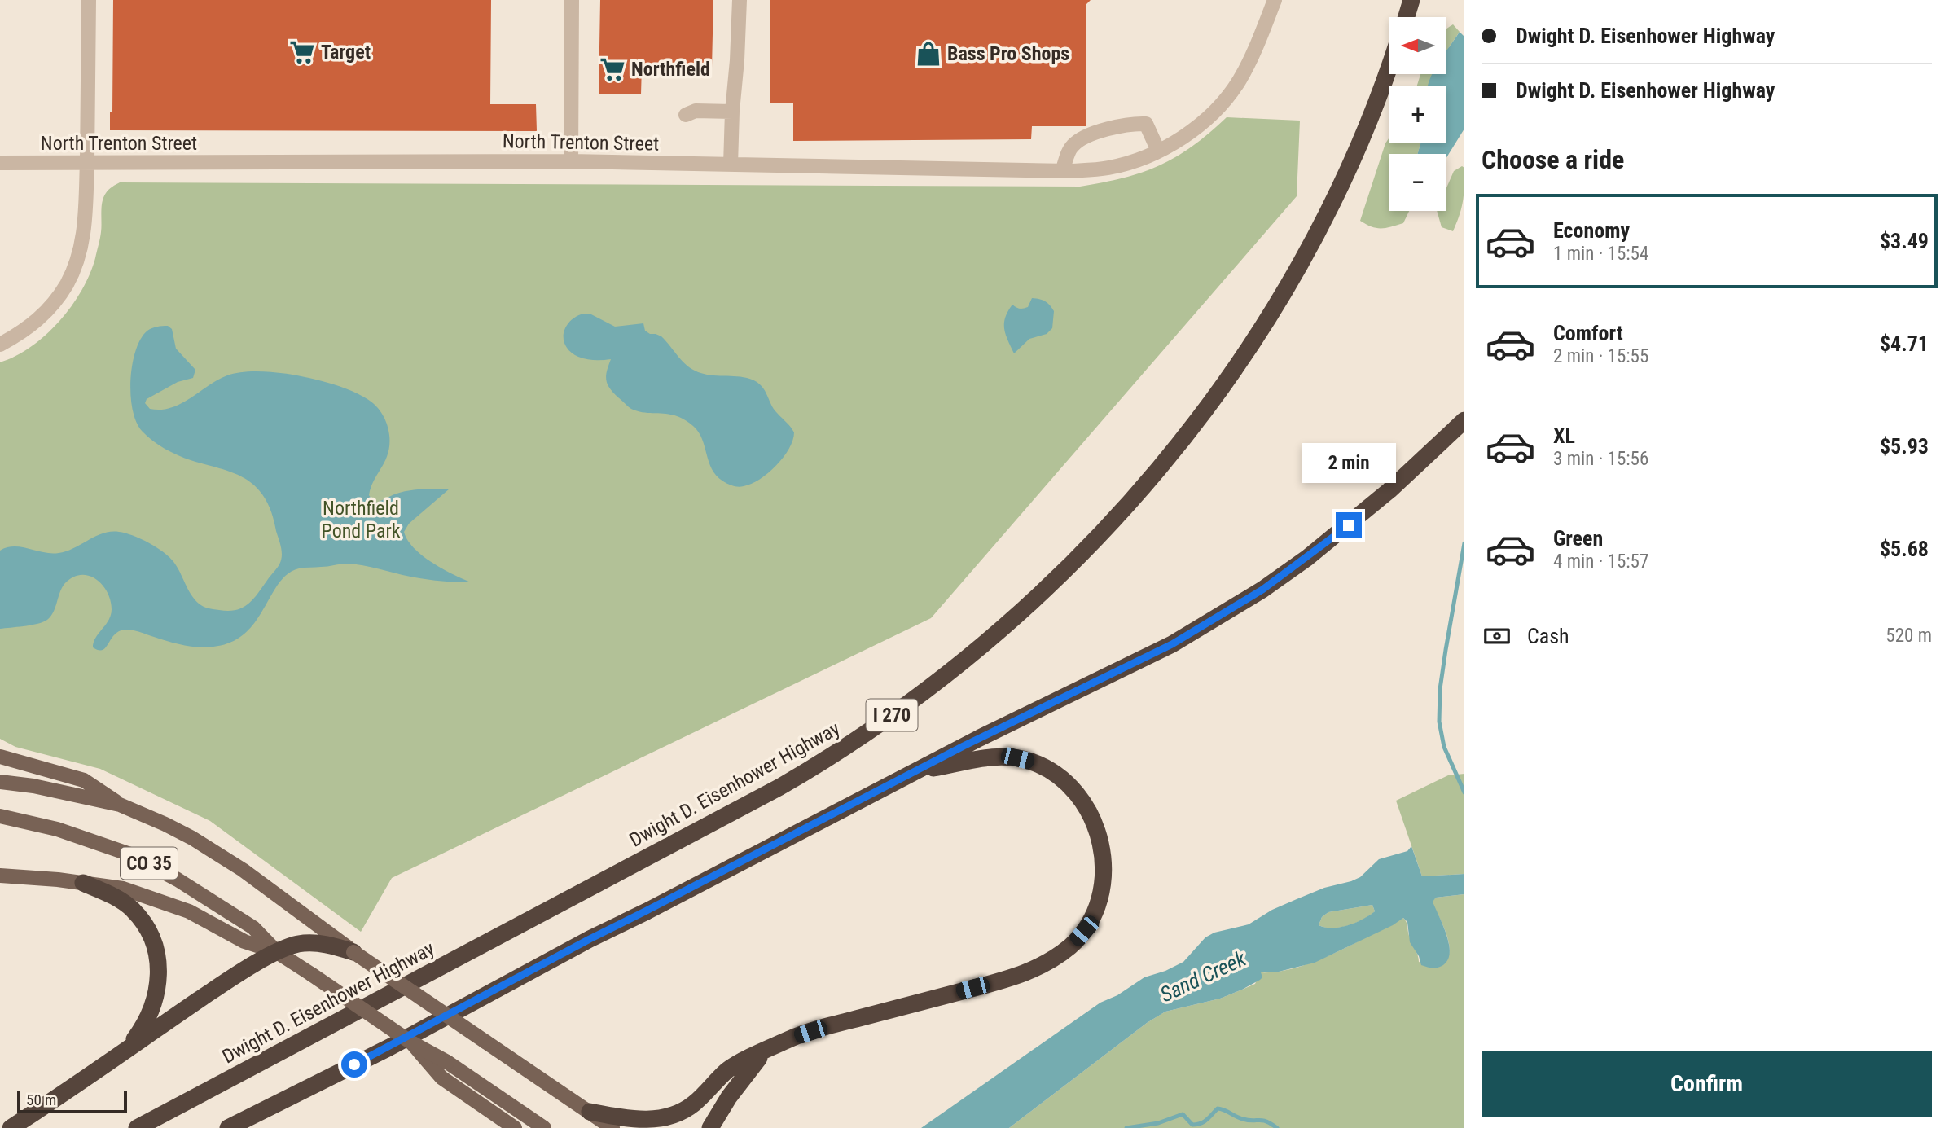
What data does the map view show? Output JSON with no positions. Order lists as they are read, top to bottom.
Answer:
{
  "streets": {
    "highway": ["I 270", "Dwight D. Eisenhower Highway"],
    "main road": ["CO 35"],
    "street": ["North Trenton Street"]
  },
  "water": ["Sand Creek"],
  "parks": ["Northfield Pond Park"],
  "places": {
    "supermarket": ["Target", "Northfield"],
    "shop": ["Bass Pro Shops"]
  },
  "scale_bar": "50 m",
  "north": "left",
  "page": {
    "banner": ["Dwight D. Eisenhower Highway", "Dwight D. Eisenhower Highway"],
    "map_buttons": ["+", "−"],
    "heading": "Choose a ride",
    "list": [
      {
        "name": "Economy",
        "note": "1 min · 15:54",
        "value": "$3.49"
      },
      {
        "name": "Comfort",
        "note": "2 min · 15:55",
        "value": "$4.71"
      },
      {
        "name": "XL",
        "note": "3 min · 15:56",
        "value": "$5.93"
      },
      {
        "name": "Green",
        "note": "4 min · 15:57",
        "value": "$5.68"
      }
    ],
    "bubble": "2 min",
    "pay": ["Cash", "520 m"],
    "buttons": "Confirm",
    "scale": "50 m"
  }
}
